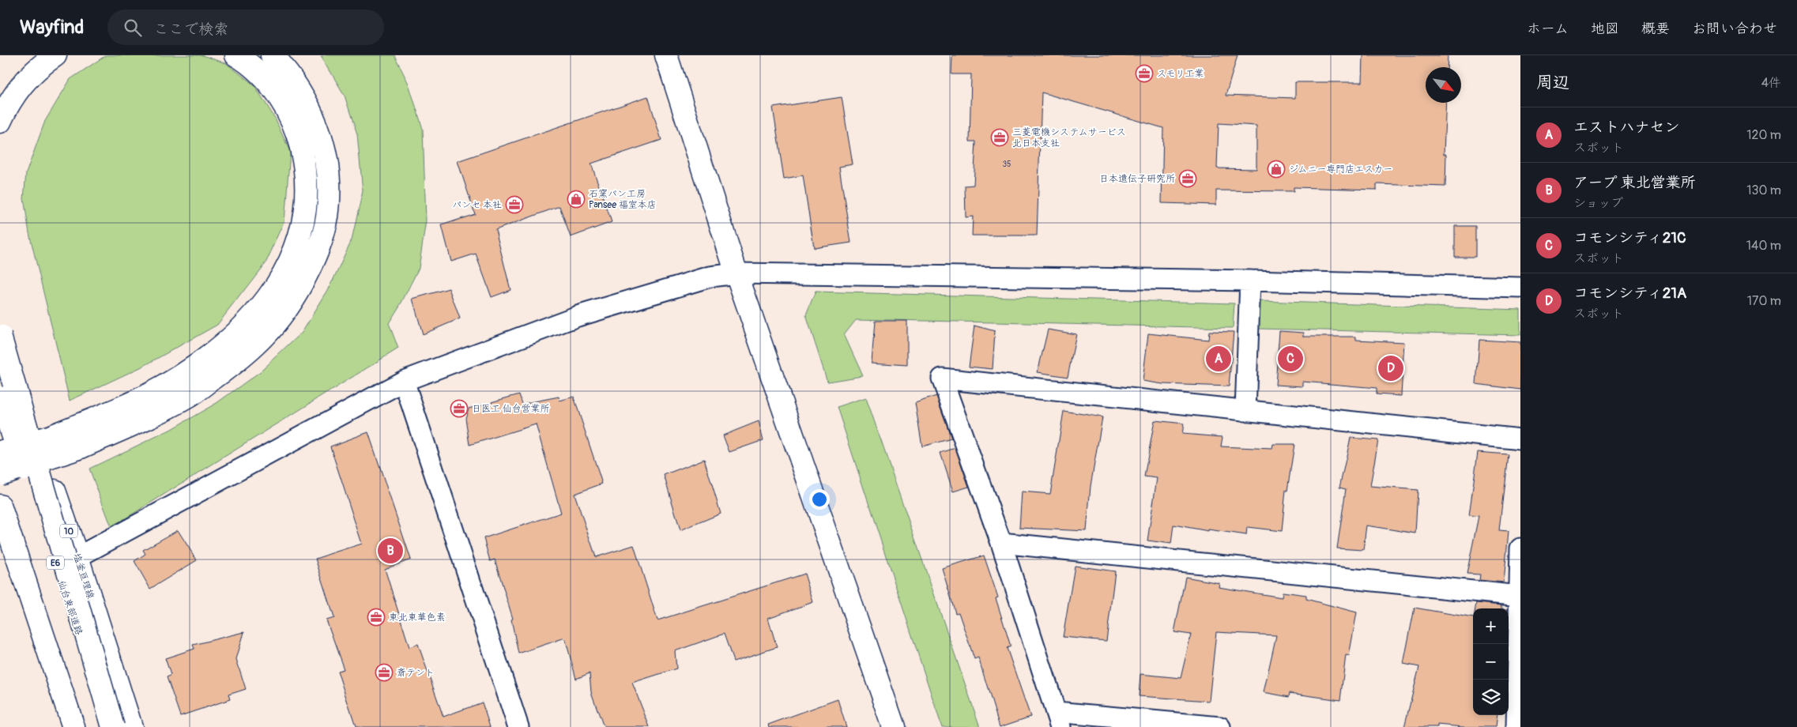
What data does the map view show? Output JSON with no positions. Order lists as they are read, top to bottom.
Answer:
{
  "streets": {
    "main road": [
      "10",
      "E6",
      "塩釜亘理線",
      "仙台東部道路"
    ]
  },
  "places": {
    "office": [
      "スモリ工業",
      "三菱電機システムサービス 北日本支社",
      "日本遺伝子研究所",
      "パンセ 本社",
      "日医工 仙台営業所",
      "東北東華色素",
      "斎テント"
    ],
    "shop": ["ジムニー専門店エスカー", "石窯パン工房 Pansee 福室本店"]
  },
  "house_numbers": ["35"],
  "north": "bottom right",
  "page": {
    "header": "Wayfind",
    "search": "ここで検索",
    "nav": [
      "ホーム",
      "地図",
      "概要",
      "お問い合わせ"
    ],
    "heading": ["周辺", "4件"],
    "list": [
      {
        "mark": "A",
        "name": "エストハナセン",
        "note": "スポット",
        "value": "120 m"
      },
      {
        "mark": "B",
        "name": "アープ 東北営業所",
        "note": "ショップ",
        "value": "130 m"
      },
      {
        "mark": "C",
        "name": "コモンシティ21C",
        "note": "スポット",
        "value": "140 m"
      },
      {
        "mark": "D",
        "name": "コモンシティ21A",
        "note": "スポット",
        "value": "170 m"
      }
    ],
    "pins": [
      "A",
      "C",
      "D",
      "B"
    ],
    "map_buttons": ["+", "−"]
  }
}
